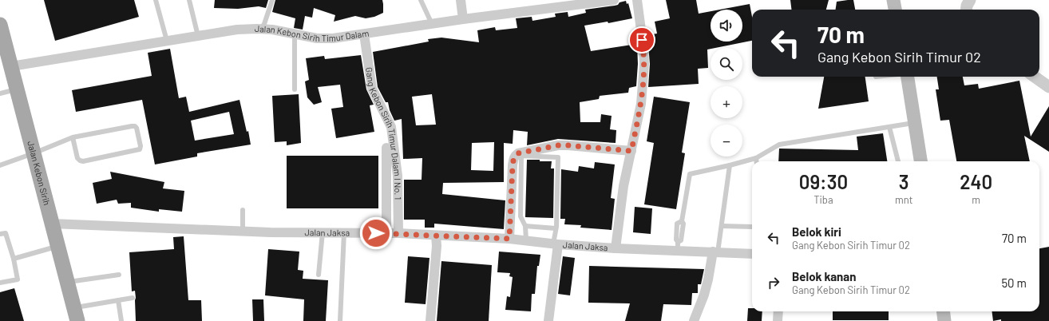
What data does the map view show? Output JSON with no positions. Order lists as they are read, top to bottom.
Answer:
{
  "streets": {
    "main road": ["Jalan Kebon Sirih"],
    "street": ["Jalan Kebon Sirih Timur Dalam", "Gang Kebon Sirih Timur Dalam I No. 1", "Jalan Jaksa"]
  },
  "crossings": [
    ["Jalan Kebon Sirih Timur Dalam", "Gang Kebon Sirih Timur Dalam I No. 1"],
    ["Jalan Kebon Sirih Timur Dalam", "Jalan Kebon Sirih"],
    ["Gang Kebon Sirih Timur Dalam I No. 1", "Jalan Jaksa"],
    ["Jalan Kebon Sirih", "Jalan Jaksa"]
  ],
  "page": {
    "map_buttons": ["+", "−"],
    "turn": ["70 m", "Gang Kebon Sirih Timur 02"],
    "eta": [
      "09:30",
      "Tiba",
      "3",
      "mnt",
      "240",
      "m"
    ],
    "list": [
      {
        "name": "Belok kiri",
        "note": "Gang Kebon Sirih Timur 02",
        "value": "70 m"
      },
      {
        "name": "Belok kanan",
        "note": "Gang Kebon Sirih Timur 02",
        "value": "50 m"
      }
    ]
  }
}
